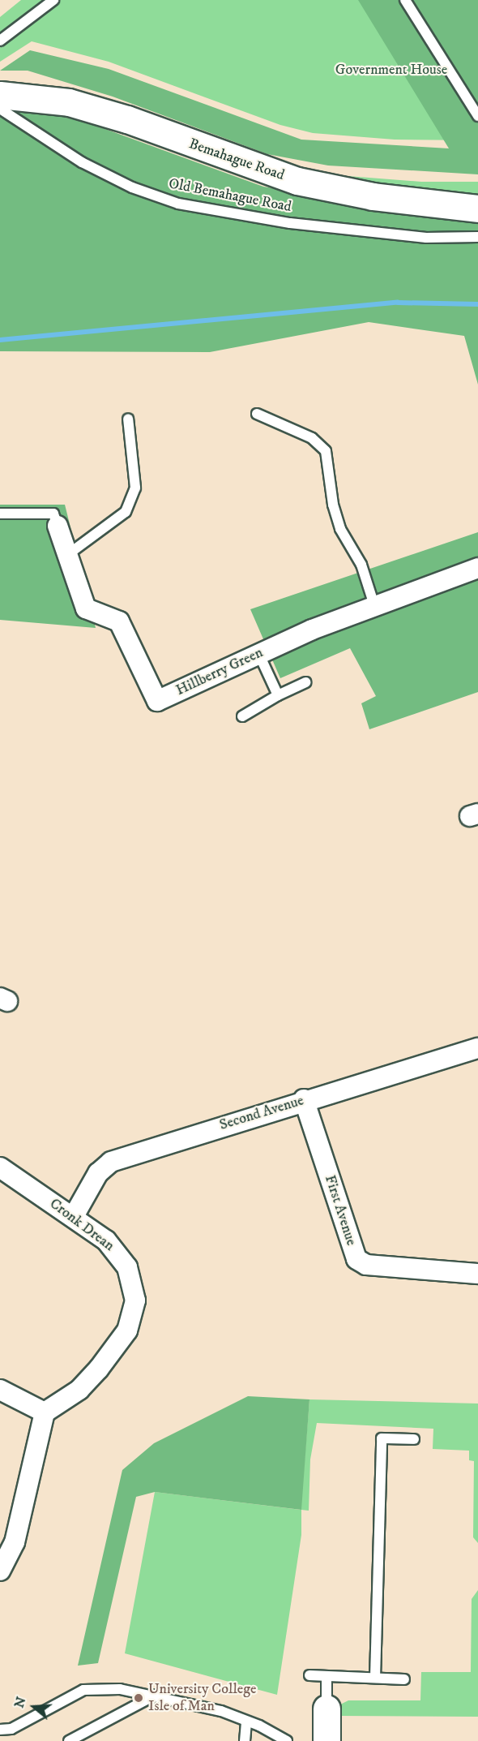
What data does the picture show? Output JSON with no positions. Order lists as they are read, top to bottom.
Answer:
{
  "streets": {
    "main road": ["Bemahague Road"],
    "street": [
      "Hillberry Green",
      "Second Avenue",
      "First Avenue",
      "Cronk Drean"
    ],
    "lane": ["Old Bemahague Road"]
  },
  "crossings": [
    ["Second Avenue", "First Avenue"],
    ["Second Avenue", "Cronk Drean"]
  ],
  "parks": ["Government House"],
  "places": ["University College Isle of Man"],
  "north": "left"
}
